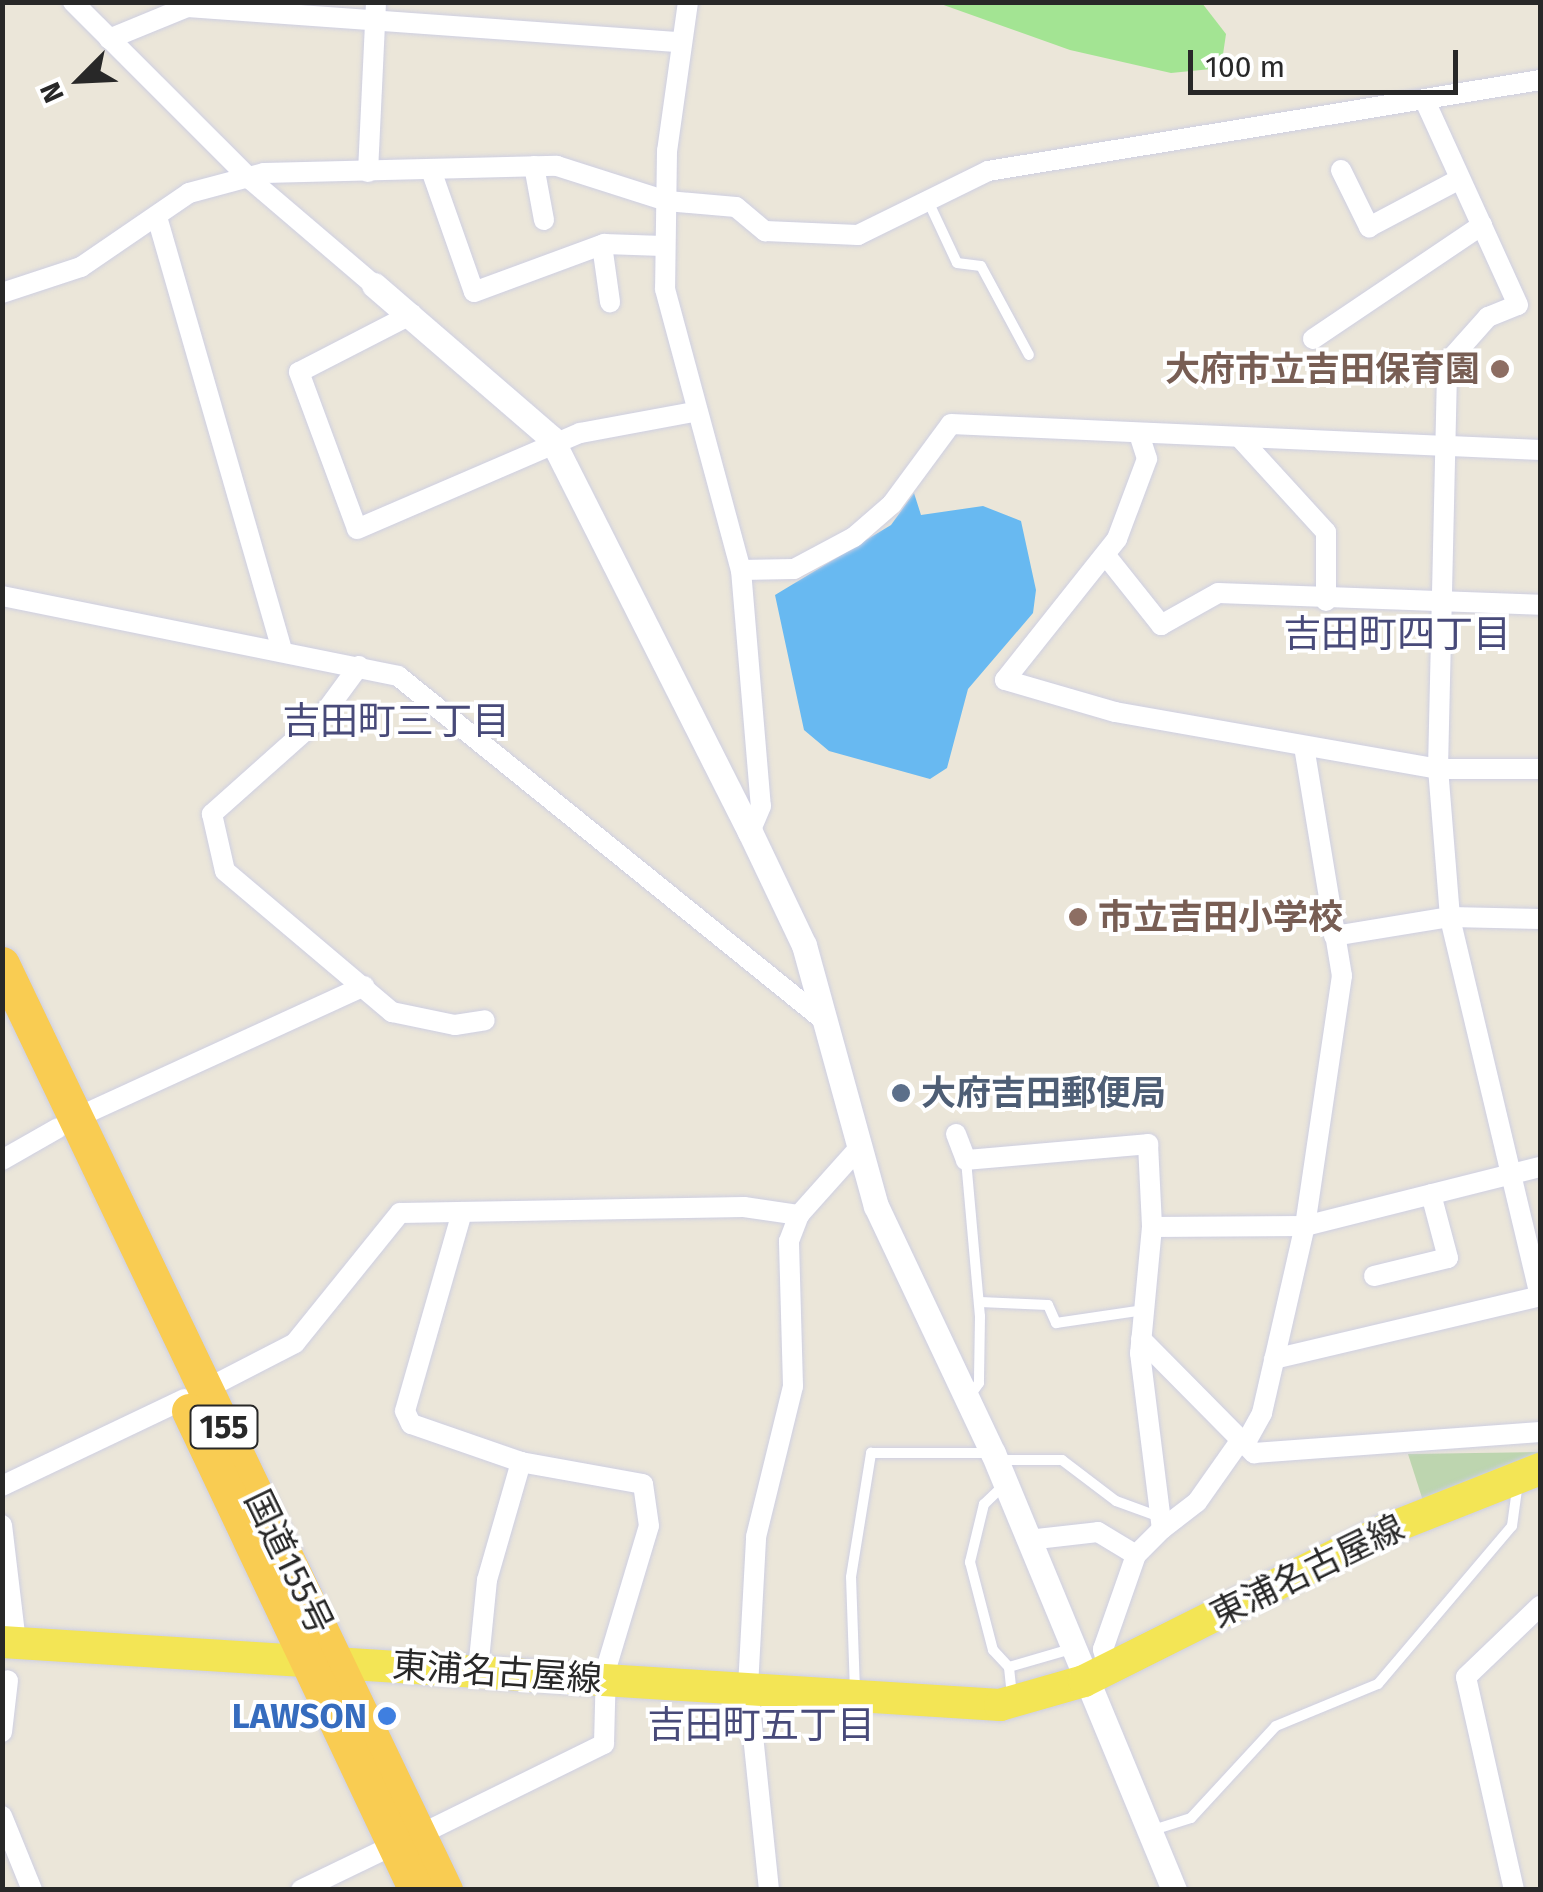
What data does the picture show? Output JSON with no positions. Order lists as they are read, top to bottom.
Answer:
{
  "streets": {
    "highway": ["155", "国道155号"],
    "main road": ["東浦名古屋線"]
  },
  "crossings": [
    ["国道155号", "東浦名古屋線"]
  ],
  "districts": ["吉田町四丁目", "吉田町三丁目", "吉田町五丁目"],
  "places": [
    "大府市立吉田保育園",
    "市立吉田小学校",
    "大府吉田郵便局",
    "LAWSON"
  ],
  "scale_bar": "100 m",
  "north": "bottom left"
}
